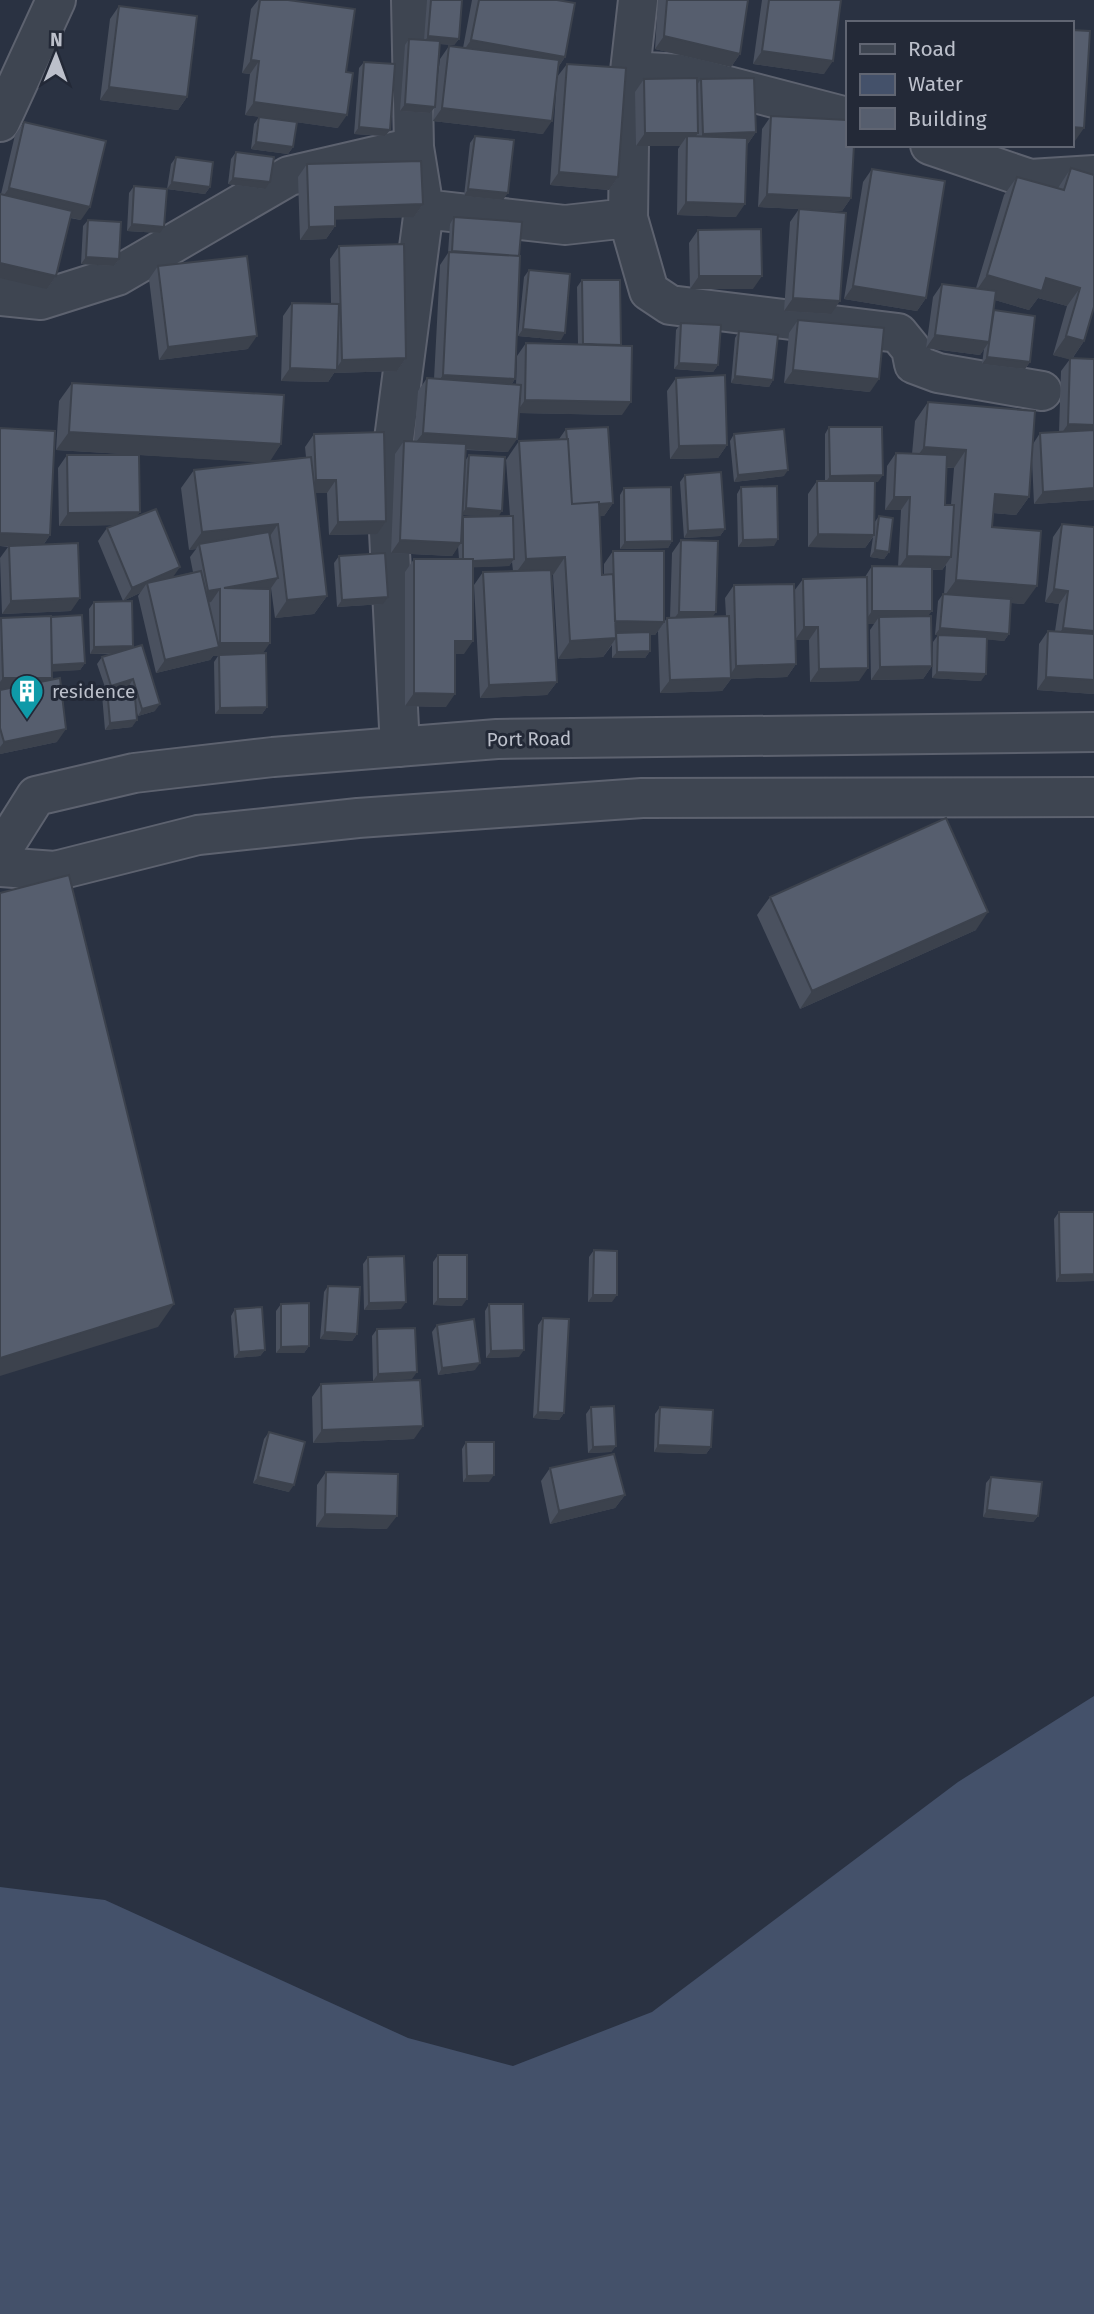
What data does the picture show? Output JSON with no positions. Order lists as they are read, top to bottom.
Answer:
{
  "streets": {
    "street": ["Port Road"]
  },
  "places": {
    "building": ["residence"]
  },
  "legend": ["Road", "Water", "Building"],
  "north": "top"
}
